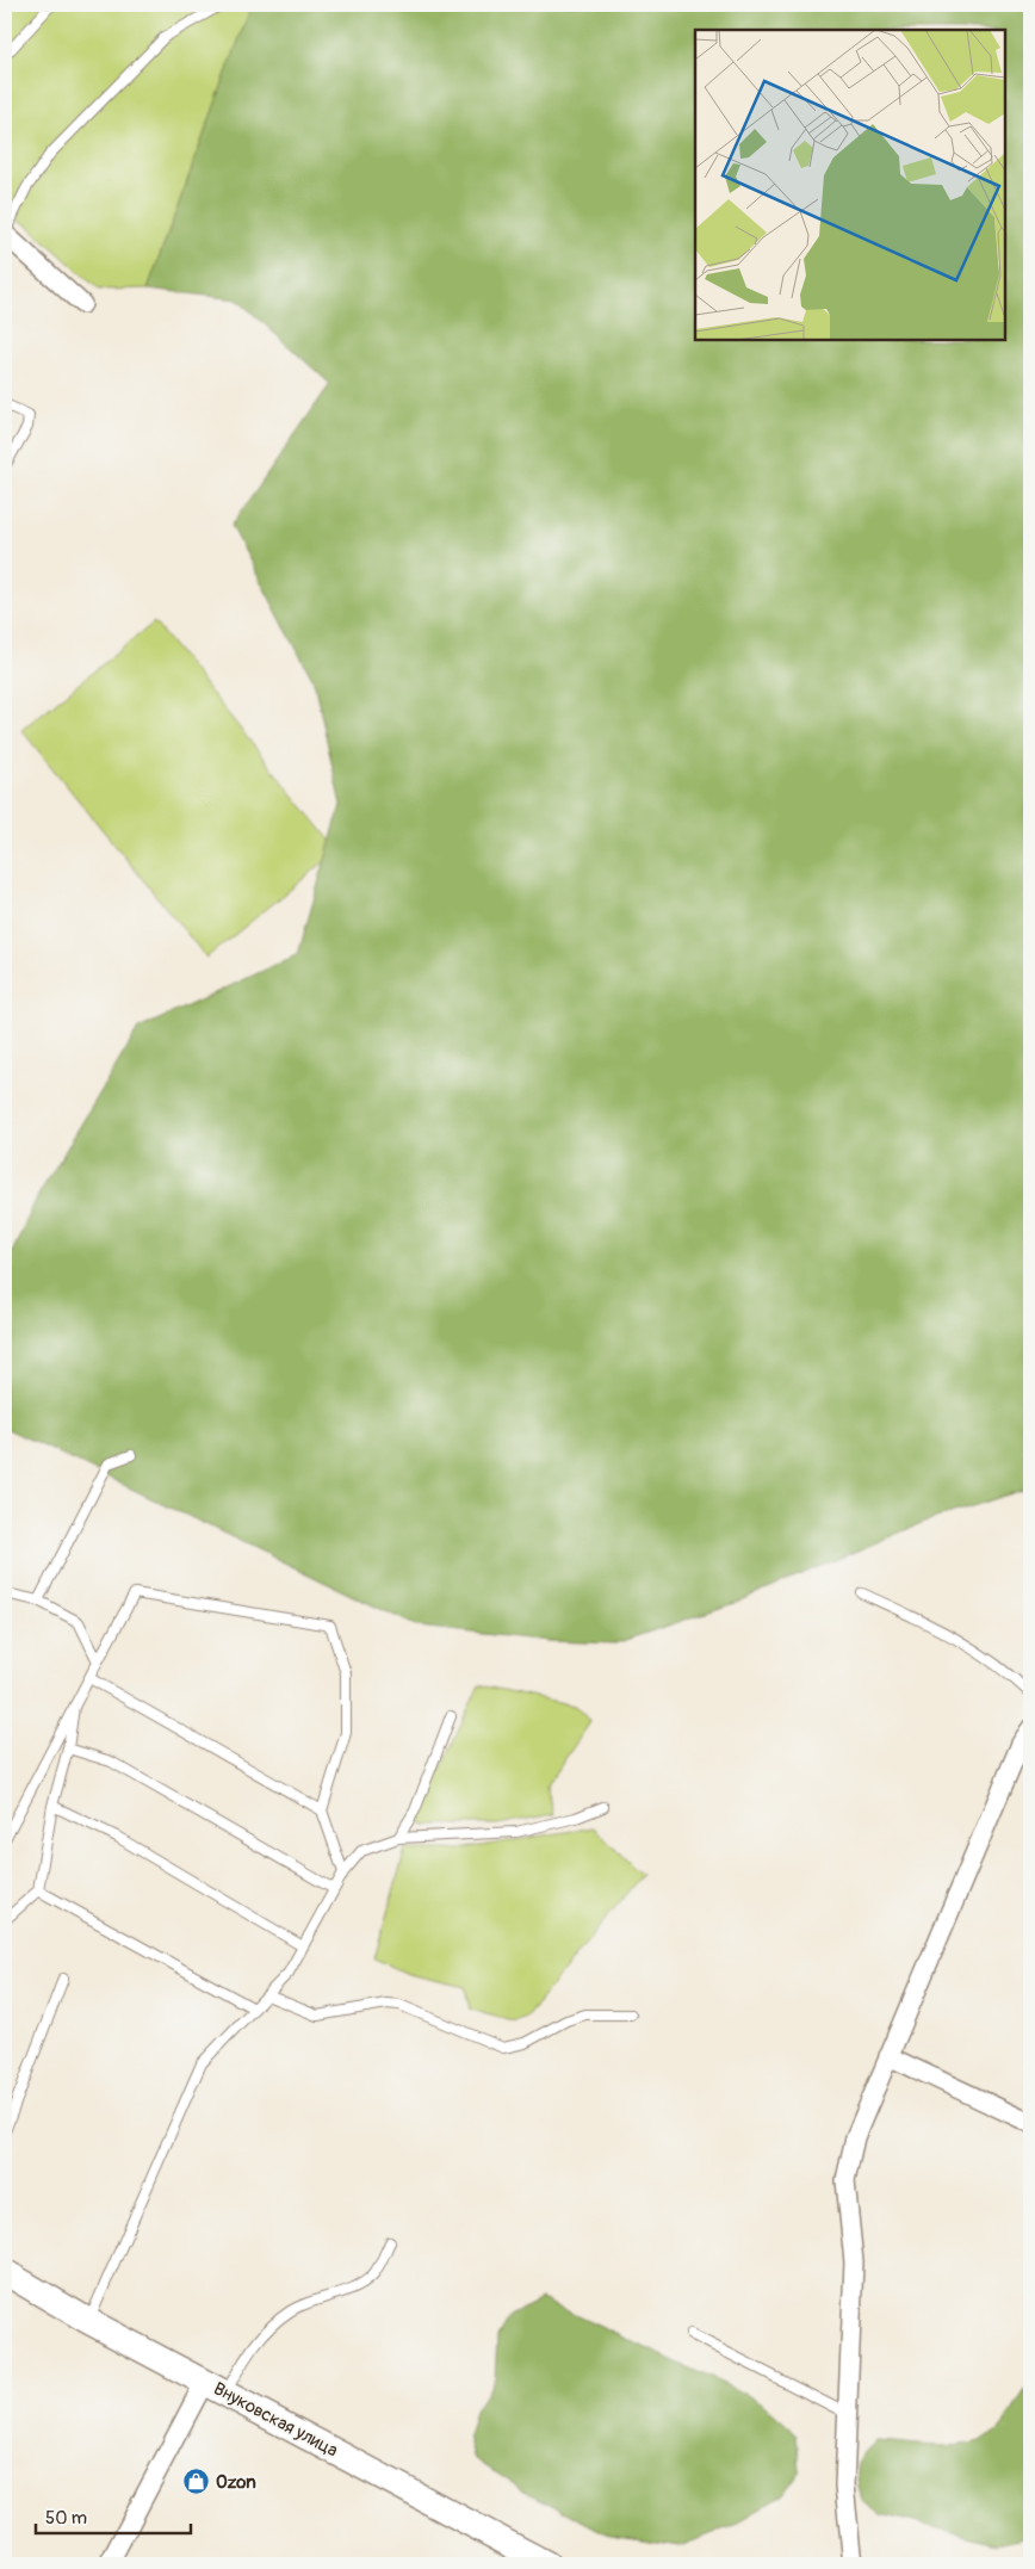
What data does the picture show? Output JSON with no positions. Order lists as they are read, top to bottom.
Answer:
{
  "streets": {
    "main road": ["Внуковская улица"]
  },
  "places": {
    "shop": ["Ozon"]
  },
  "scale_bar": "50 m"
}
